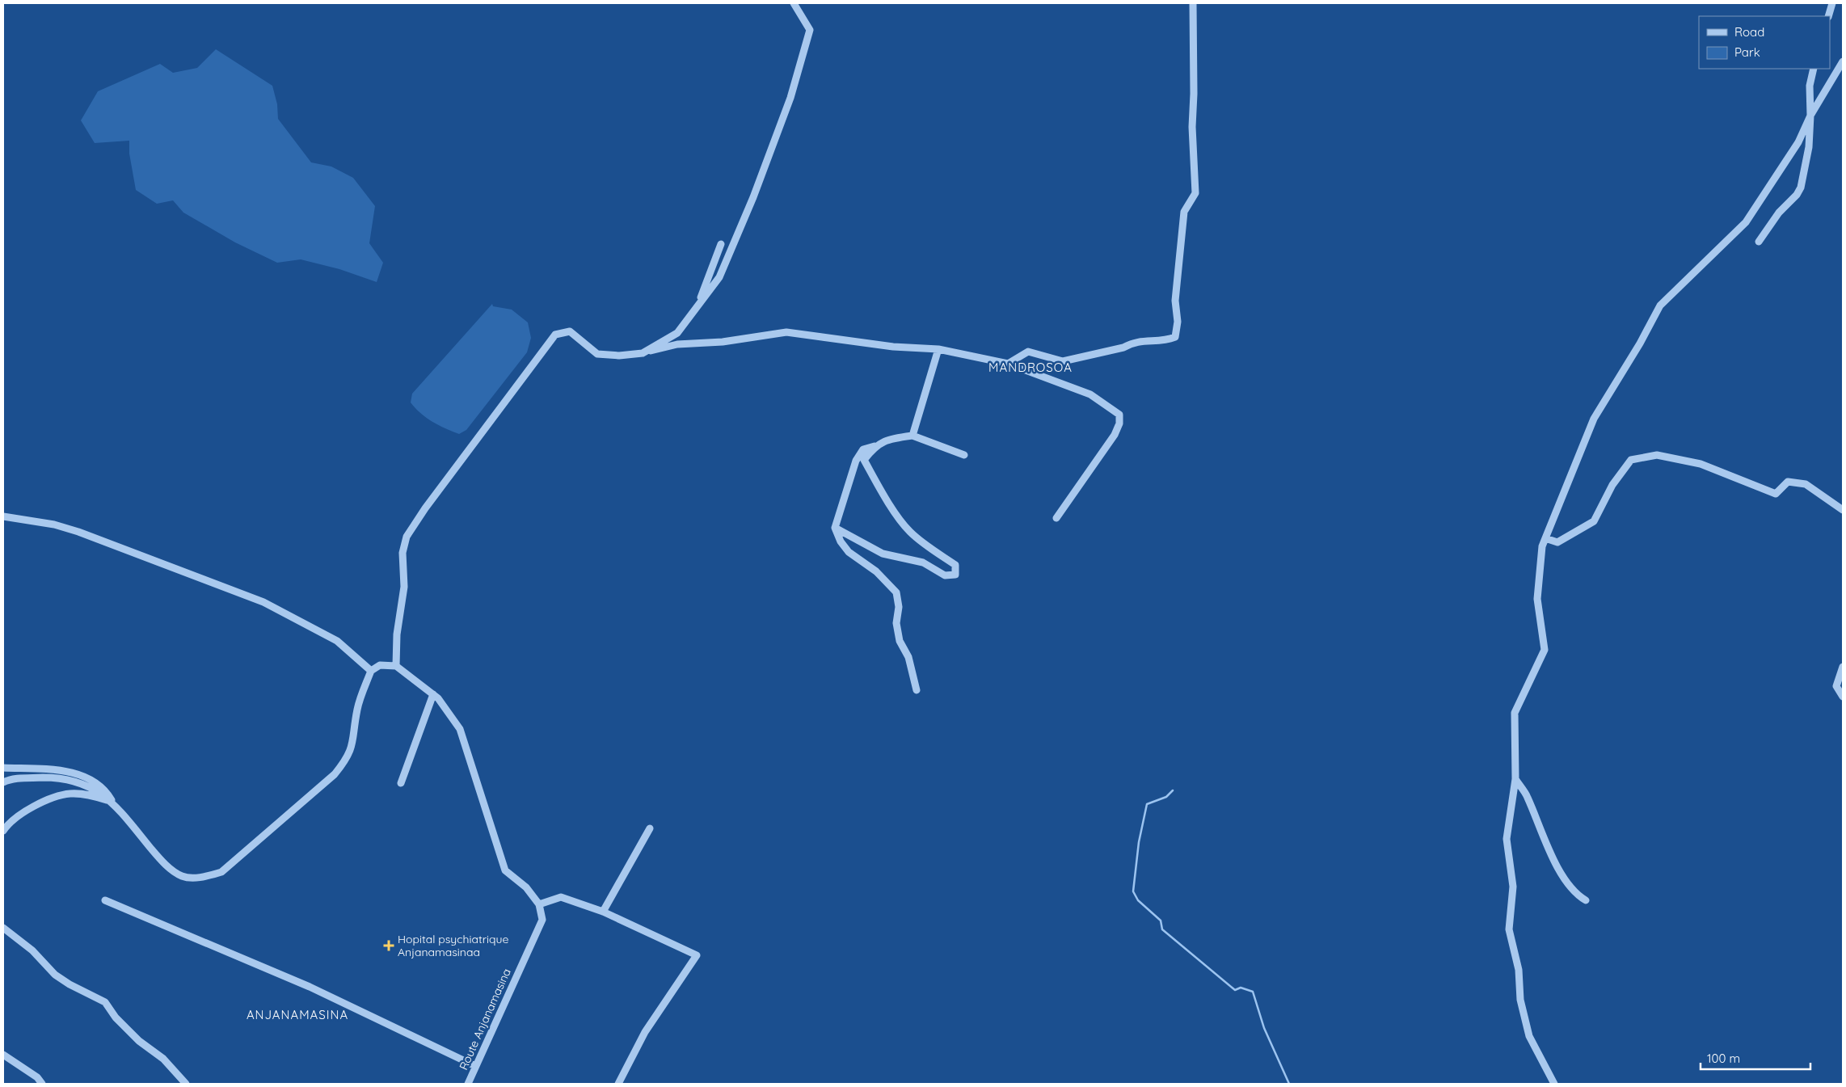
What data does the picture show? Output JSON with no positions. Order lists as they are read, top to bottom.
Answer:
{
  "streets": {
    "street": ["Route Anjanamasina"]
  },
  "districts": ["MANDROSOA", "ANJANAMASINA"],
  "places": {
    "health": ["Hopital psychiatrique Anjanamasinaa"]
  },
  "legend": ["Road", "Park"],
  "scale_bar": "100 m"
}
